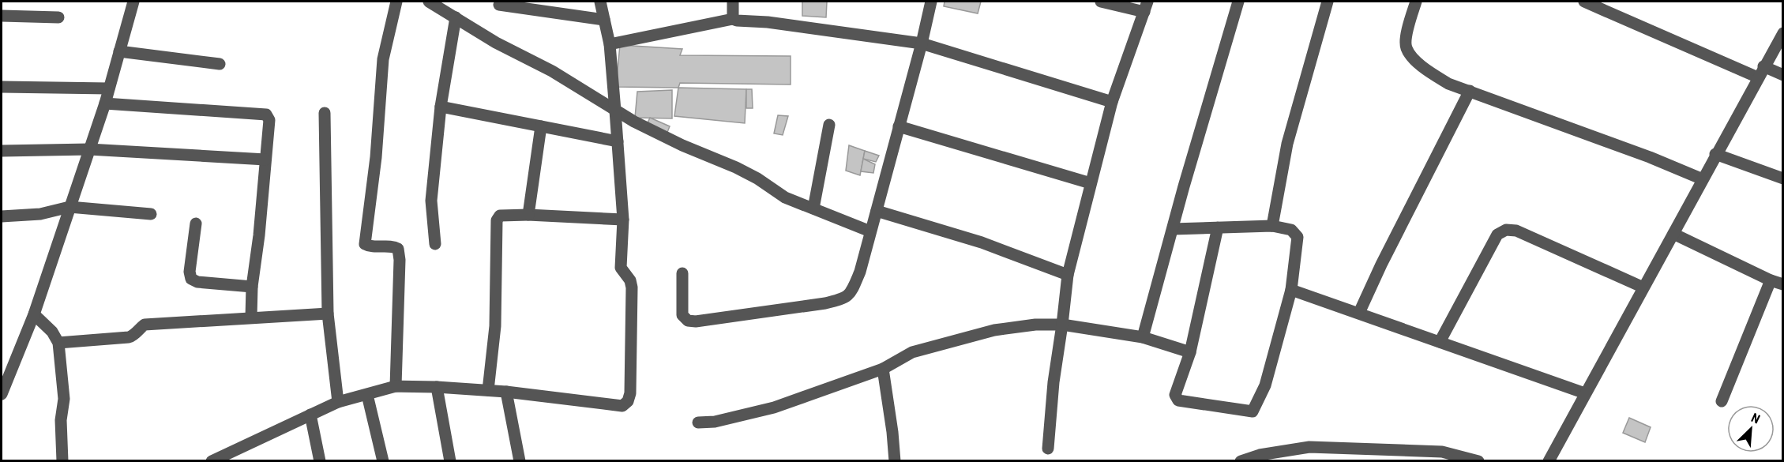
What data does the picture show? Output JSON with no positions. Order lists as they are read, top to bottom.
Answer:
{
  "north": "top right"
}
